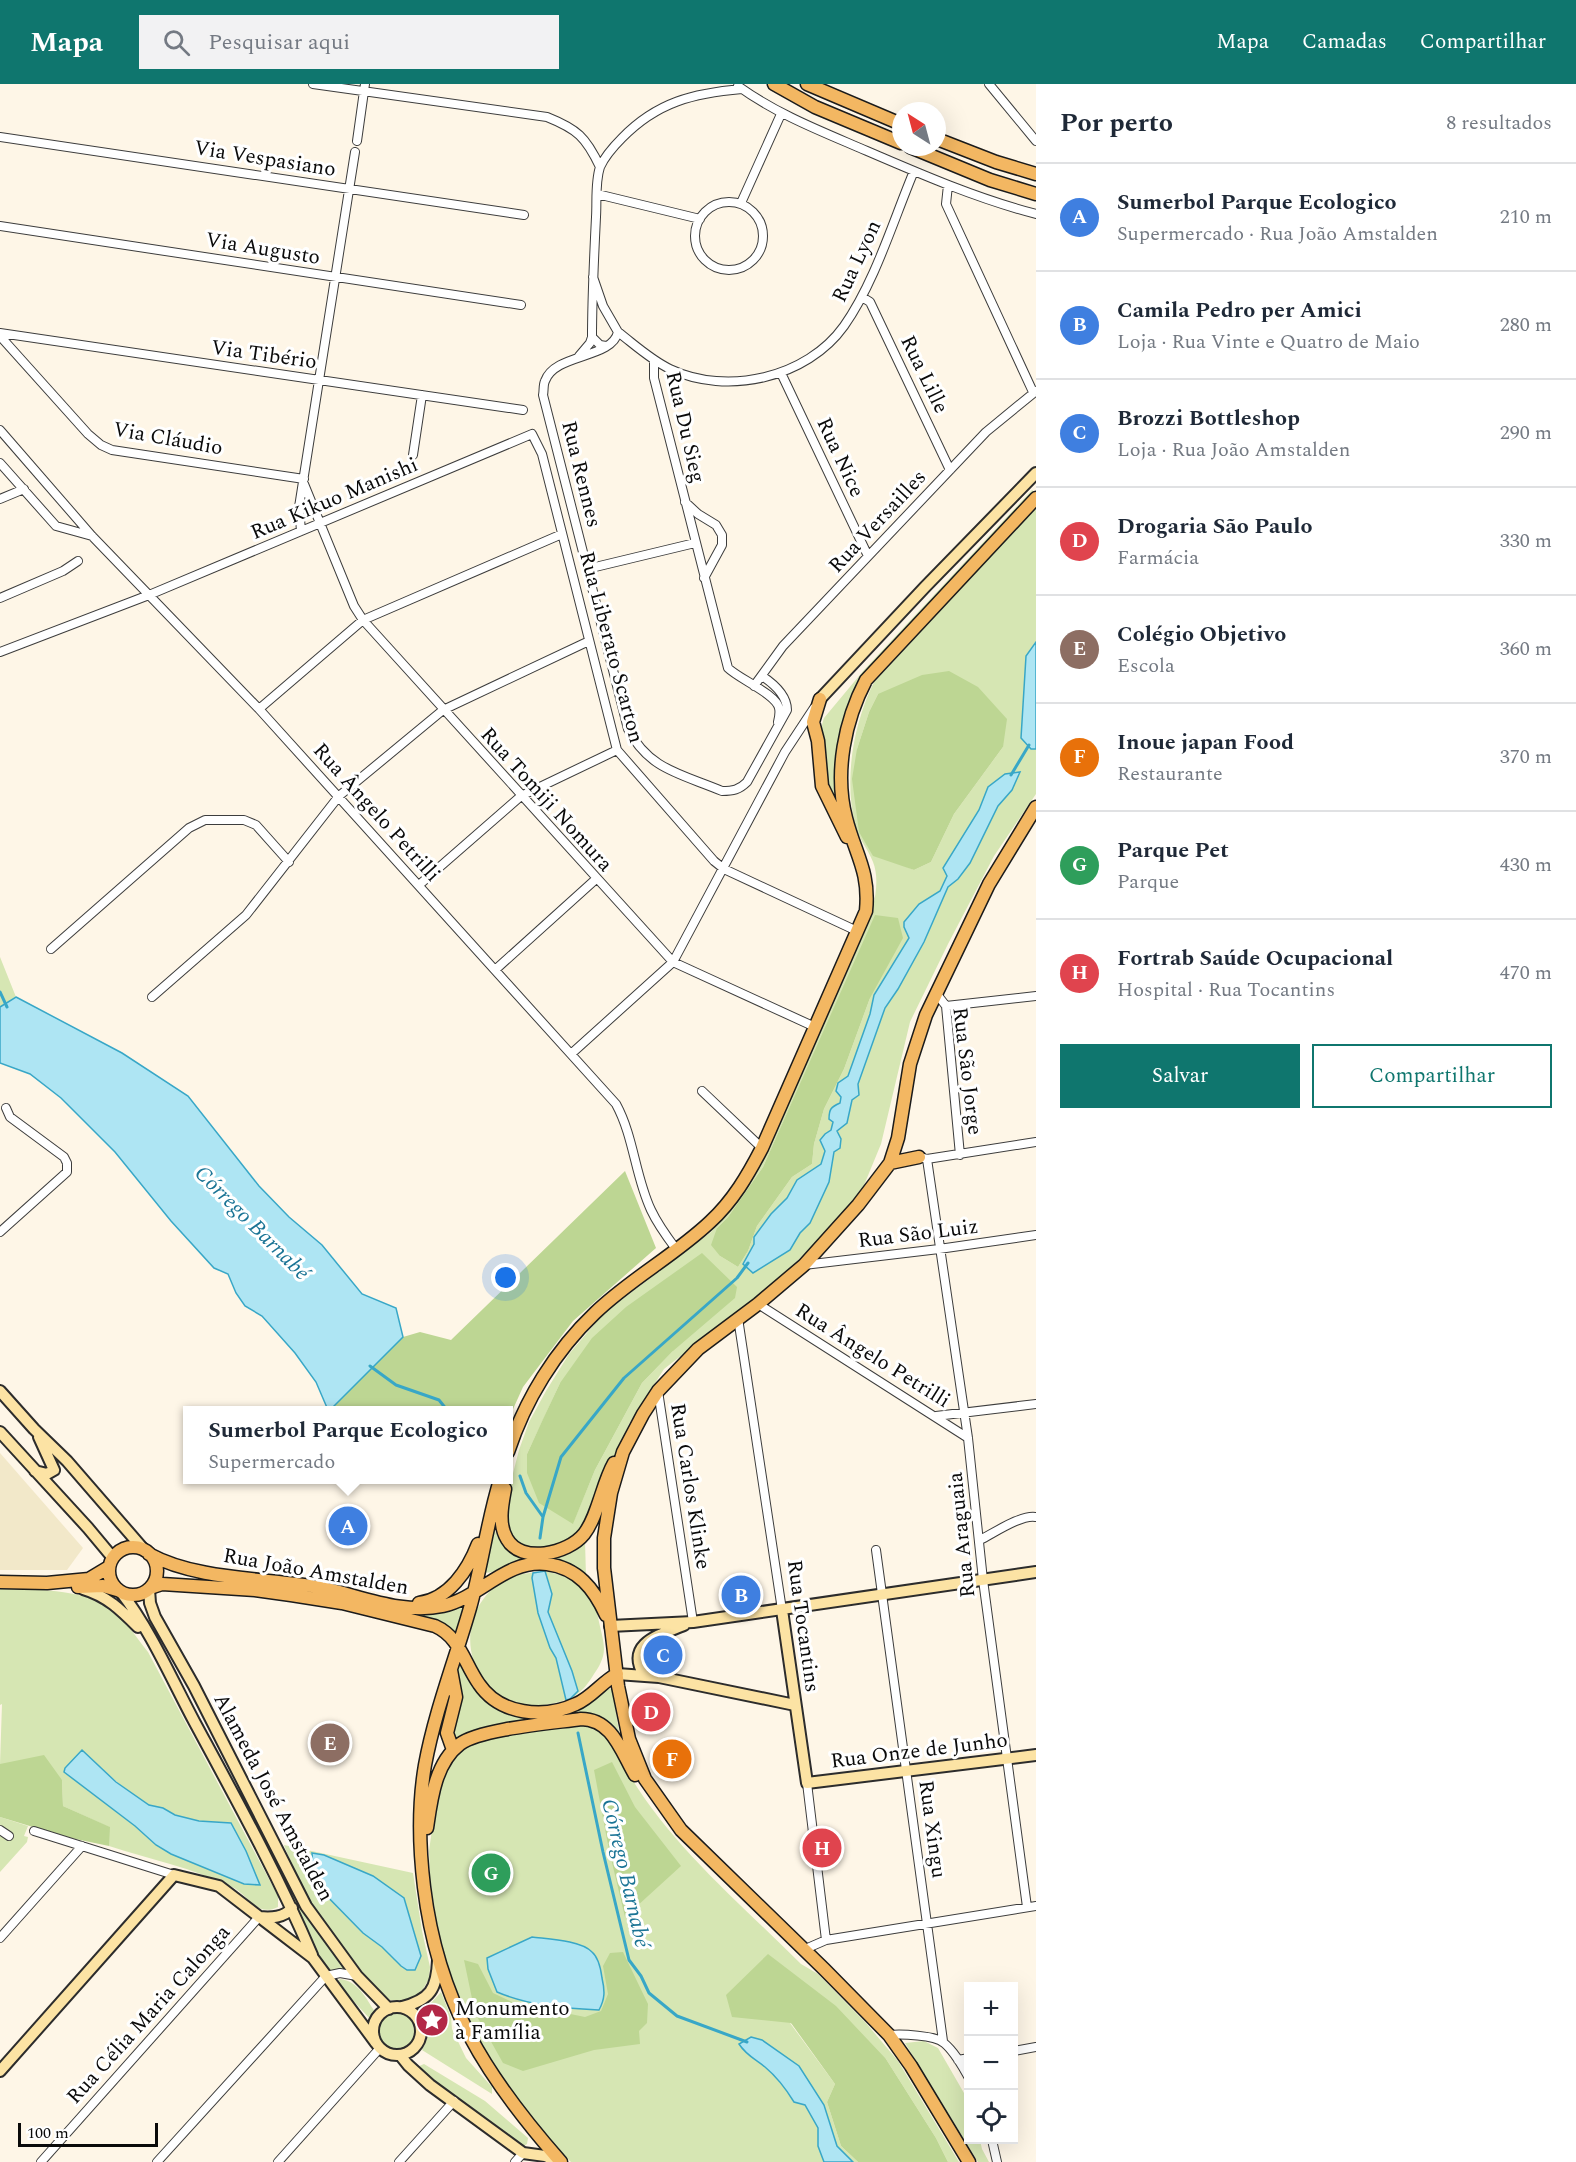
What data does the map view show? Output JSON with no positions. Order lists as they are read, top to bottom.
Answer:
{
  "streets": {
    "main road": ["Rua João Amstalden"],
    "street": [
      "Via Vespasiano",
      "Via Augusto",
      "Rua Lyon",
      "Via Tibério",
      "Rua Lille",
      "Rua Du Sieg",
      "Via Cláudio",
      "Rua Nice",
      "Rua Rennes",
      "Rua Kikuo Manishi",
      "Rua Versailles",
      "Rua Liberato Scarton",
      "Rua Tomiji Nomura",
      "Rua Ângelo Petrilli",
      "Rua São Jorge",
      "Rua São Luiz",
      "Rua Carlos Klinke",
      "Rua Araguaia",
      "Rua Tocantins",
      "Rua Onze de Junho",
      "Alameda José Amstalden",
      "Rua Xingu",
      "Rua Célia Maria Calonga"
    ]
  },
  "crossings": [
    ["Rua Lyon", "Rua Lille"],
    ["Rua Lyon", "Rua Du Sieg"],
    ["Rua Lyon", "Rua Nice"],
    ["Rua Lyon", "Rua Rennes"],
    ["Via Tibério", "Via Cláudio"],
    ["Rua Lille", "Rua Versailles"],
    ["Rua Du Sieg", "Rua Versailles"],
    ["Via Cláudio", "Rua Tomiji Nomura"],
    ["Rua Nice", "Rua Versailles"],
    ["Rua Rennes", "Rua Versailles"],
    ["Rua Kikuo Manishi", "Rua Liberato Scarton"],
    ["Rua Kikuo Manishi", "Rua Tomiji Nomura"],
    ["Rua Kikuo Manishi", "Rua Ângelo Petrilli"],
    ["Rua Ângelo Petrilli", "Rua Araguaia"],
    ["Rua São Luiz", "Rua Araguaia"],
    ["Rua Araguaia", "Rua Onze de Junho"],
    ["Rua João Amstalden", "Alameda José Amstalden"],
    ["Rua Tocantins", "Rua Onze de Junho"],
    ["Rua Onze de Junho", "Rua Xingu"]
  ],
  "water": ["Córrego Barnabé"],
  "places": {
    "place": ["Monumento à Família"]
  },
  "scale_bar": "100 m",
  "north": "top left",
  "page": {
    "header": "Mapa",
    "search": "Pesquisar aqui",
    "nav": ["Mapa", "Camadas", "Compartilhar"],
    "heading": ["Por perto", "8 resultados"],
    "list": [
      {
        "mark": "A",
        "name": "Sumerbol Parque Ecologico",
        "note": "Supermercado · Rua João Amstalden",
        "value": "210 m"
      },
      {
        "mark": "B",
        "name": "Camila Pedro per Amici",
        "note": "Loja · Rua Vinte e Quatro de Maio",
        "value": "280 m"
      },
      {
        "mark": "C",
        "name": "Brozzi Bottleshop",
        "note": "Loja · Rua João Amstalden",
        "value": "290 m"
      },
      {
        "mark": "D",
        "name": "Drogaria São Paulo",
        "note": "Farmácia",
        "value": "330 m"
      },
      {
        "mark": "E",
        "name": "Colégio Objetivo",
        "note": "Escola",
        "value": "360 m"
      },
      {
        "mark": "F",
        "name": "Inoue japan Food",
        "note": "Restaurante",
        "value": "370 m"
      },
      {
        "mark": "G",
        "name": "Parque Pet",
        "note": "Parque",
        "value": "430 m"
      },
      {
        "mark": "H",
        "name": "Fortrab Saúde Ocupacional",
        "note": "Hospital · Rua Tocantins",
        "value": "470 m"
      }
    ],
    "buttons": ["Salvar", "Compartilhar"],
    "popup": ["Sumerbol Parque Ecologico", "Supermercado"],
    "pins": [
      "A",
      "B",
      "C",
      "D",
      "E",
      "F",
      "H",
      "G"
    ],
    "map_buttons": ["+", "−"],
    "scale": "100 m"
  }
}
